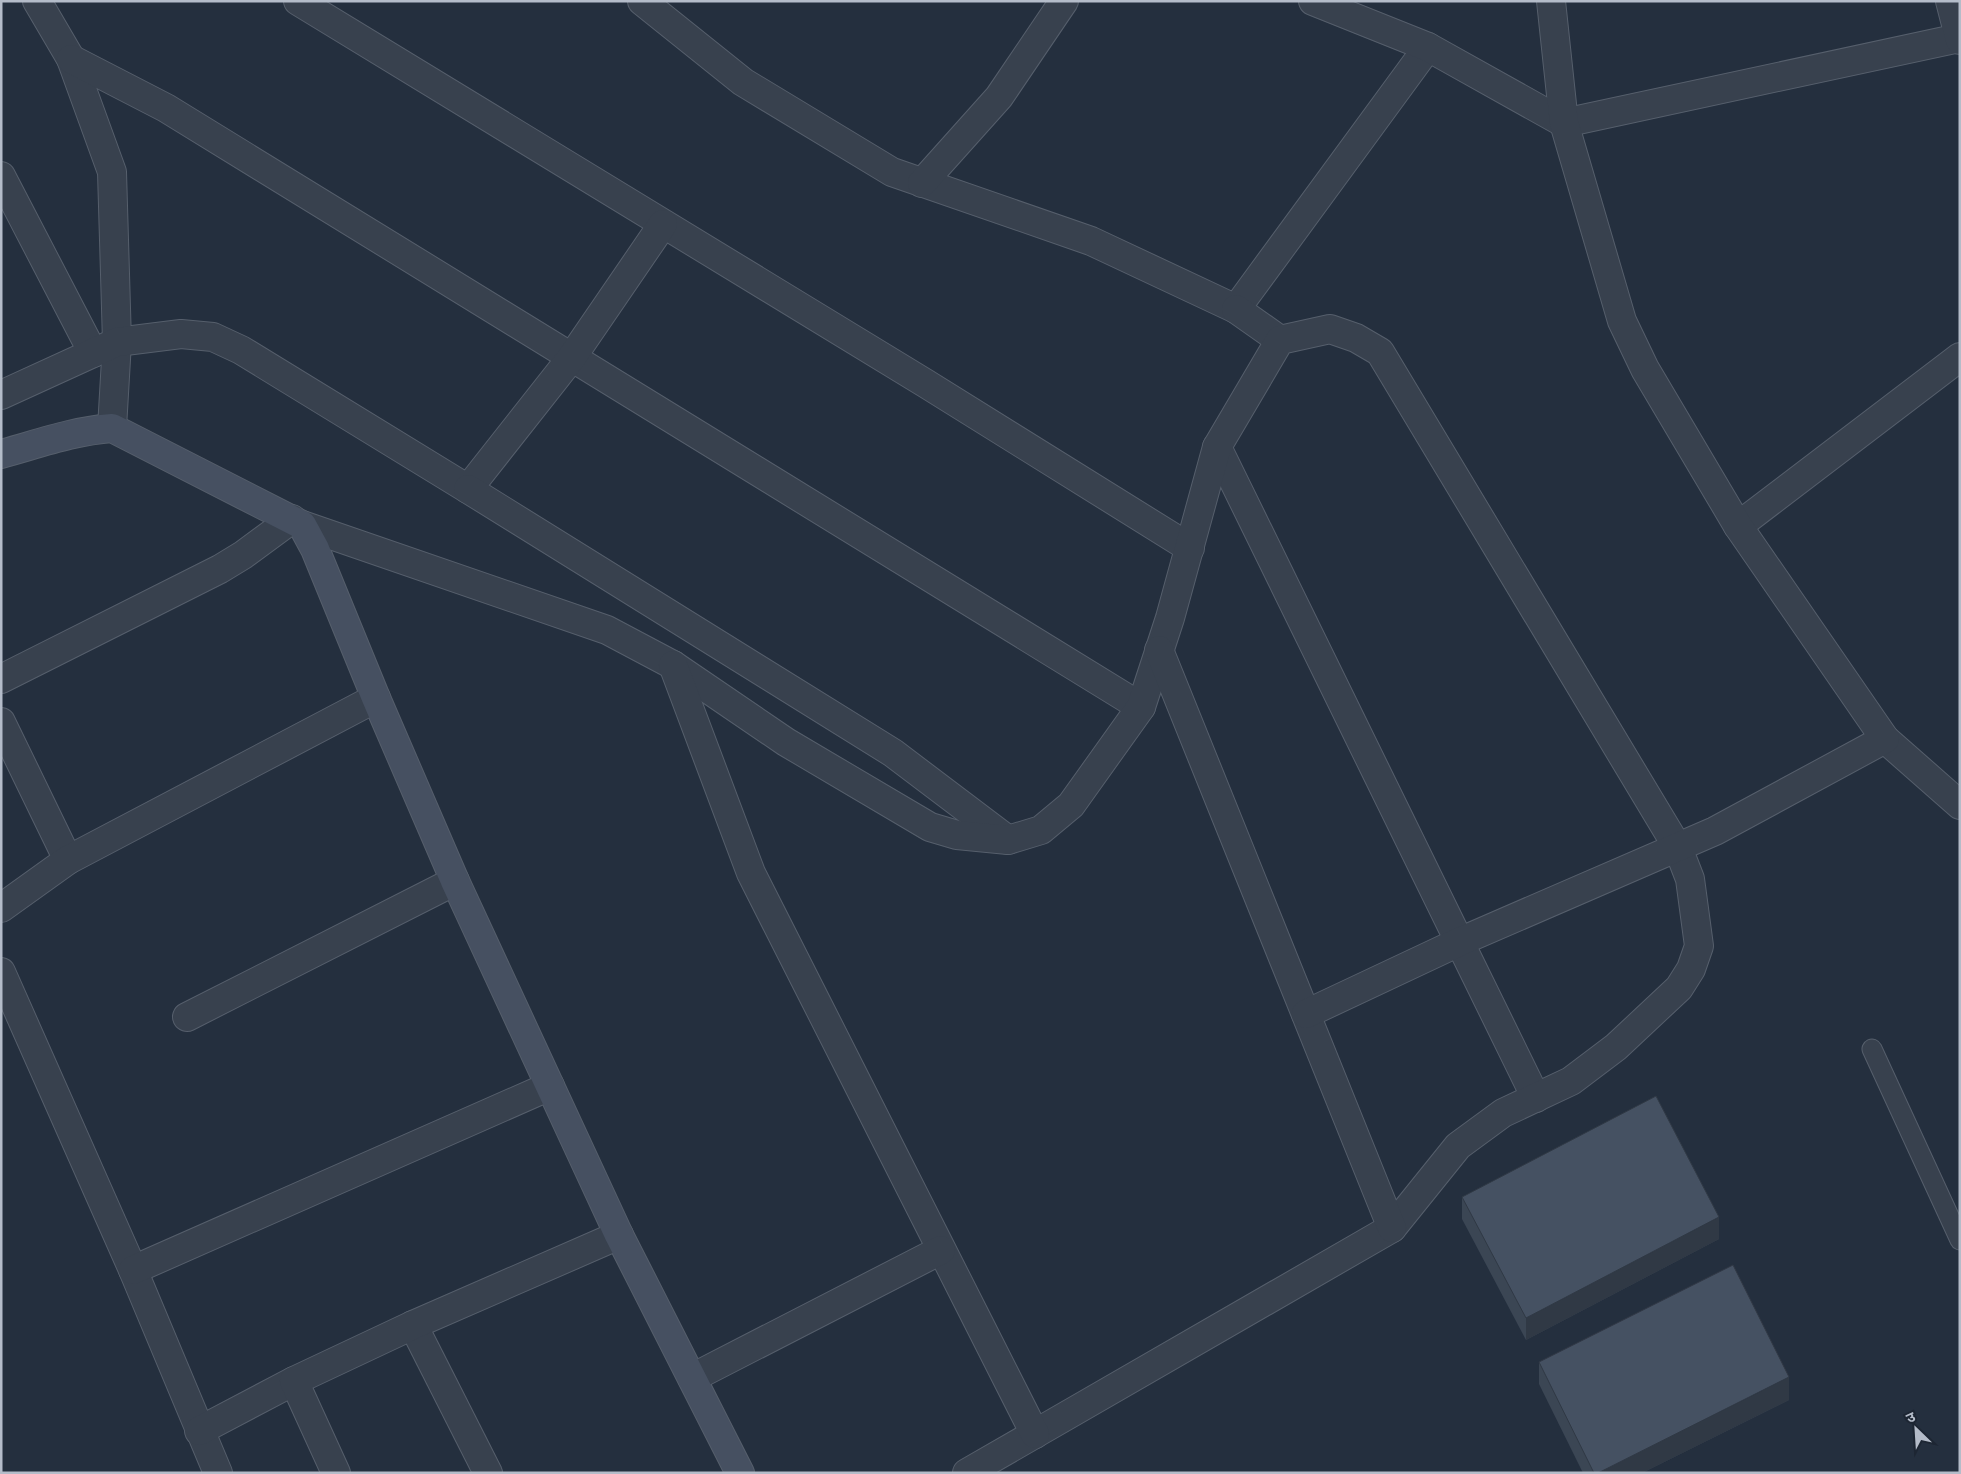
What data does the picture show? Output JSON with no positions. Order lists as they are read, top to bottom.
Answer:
{
  "north": "top left"
}
